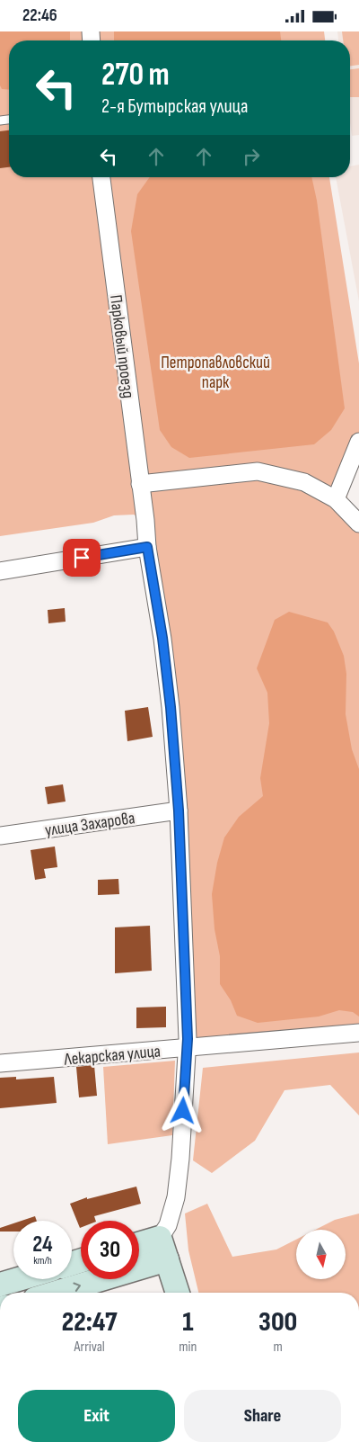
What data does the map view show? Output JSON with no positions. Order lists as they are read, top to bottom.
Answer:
{
  "streets": {
    "street": ["Парковый проезд", "улица Захарова", "Лекарская улица"]
  },
  "crossings": [
    ["Парковый проезд", "улица Захарова"],
    ["Парковый проезд", "Лекарская улица"]
  ],
  "parks": ["Петропавловский парк"],
  "north": "bottom",
  "page": {
    "status": "22:46",
    "turn": ["270 m", "2-я Бутырская улица"],
    "speed": "24 km/h",
    "limit": "30",
    "eta": [
      "22:47",
      "Arrival",
      "1",
      "min",
      "300",
      "m"
    ],
    "buttons": ["Exit", "Share"]
  }
}
